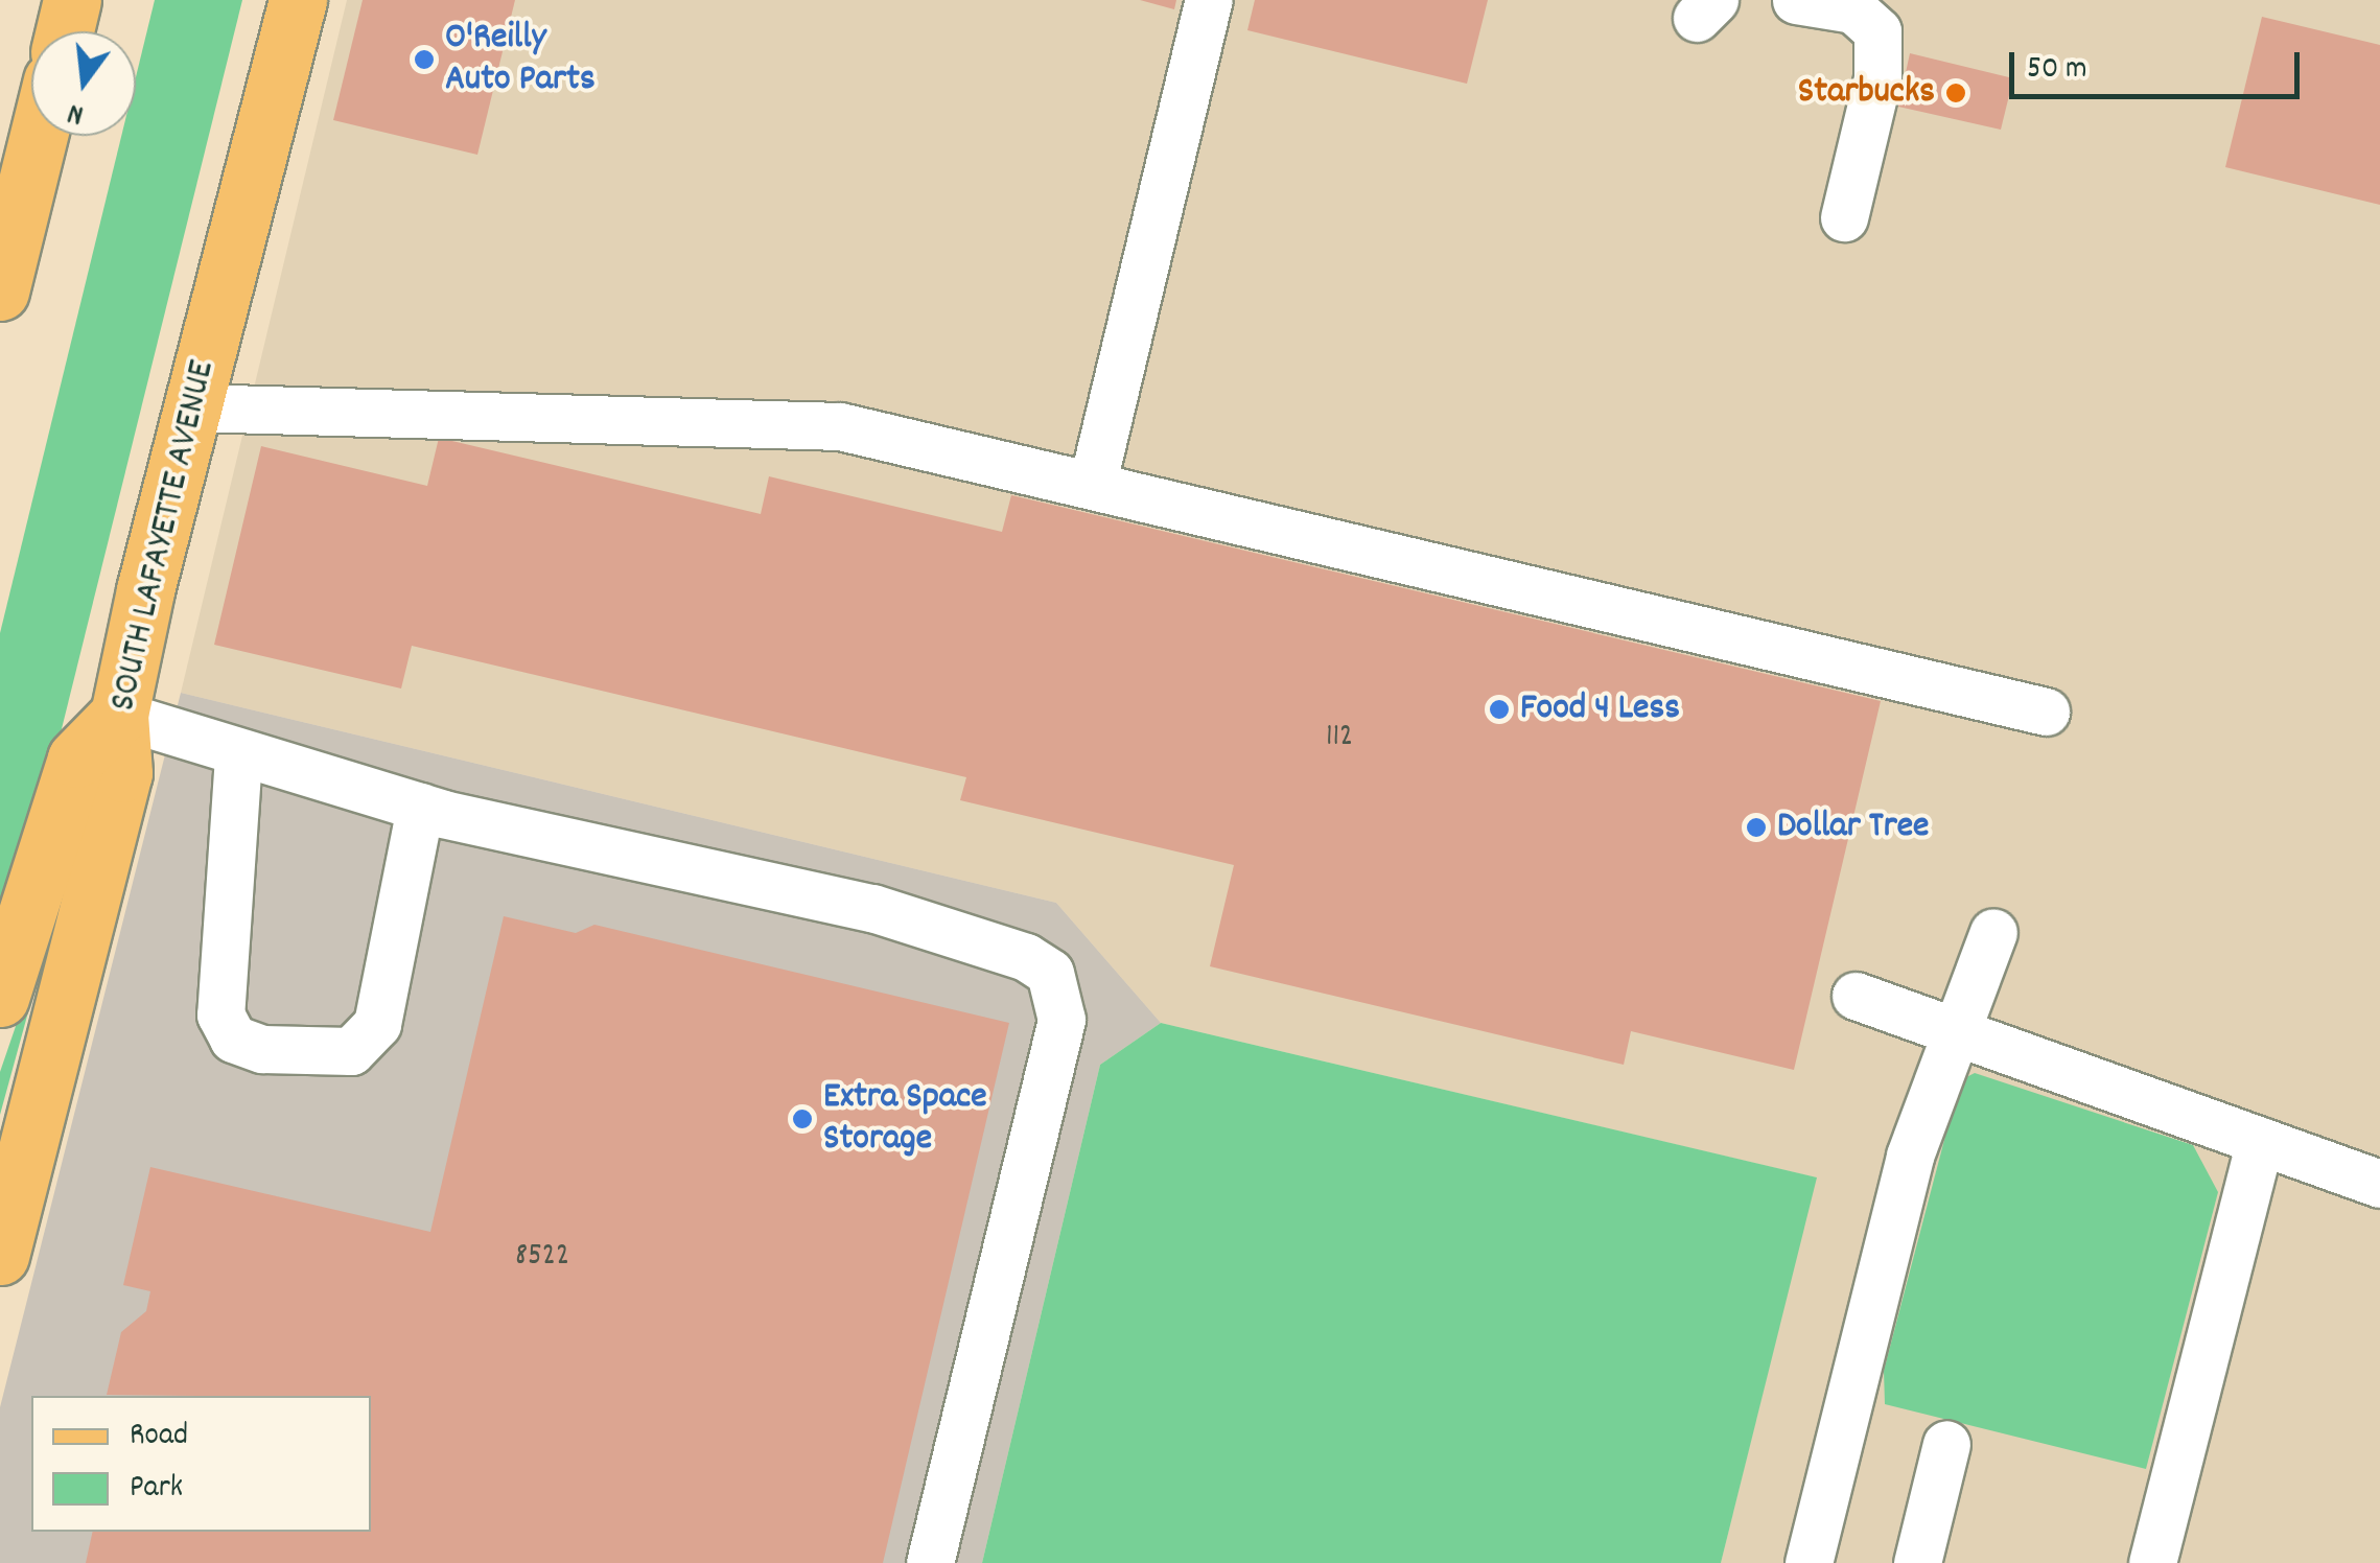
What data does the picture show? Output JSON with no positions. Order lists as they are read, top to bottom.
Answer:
{
  "streets": {
    "main road": ["SOUTH LAFAYETTE AVENUE"]
  },
  "places": [
    "O'Reilly Auto Parts",
    "Starbucks",
    "Food 4 Less",
    "Dollar Tree",
    "Extra Space Storage"
  ],
  "house_numbers": ["112", "8522"],
  "legend": ["Road", "Park"],
  "scale_bar": "50 m",
  "north": "bottom"
}
